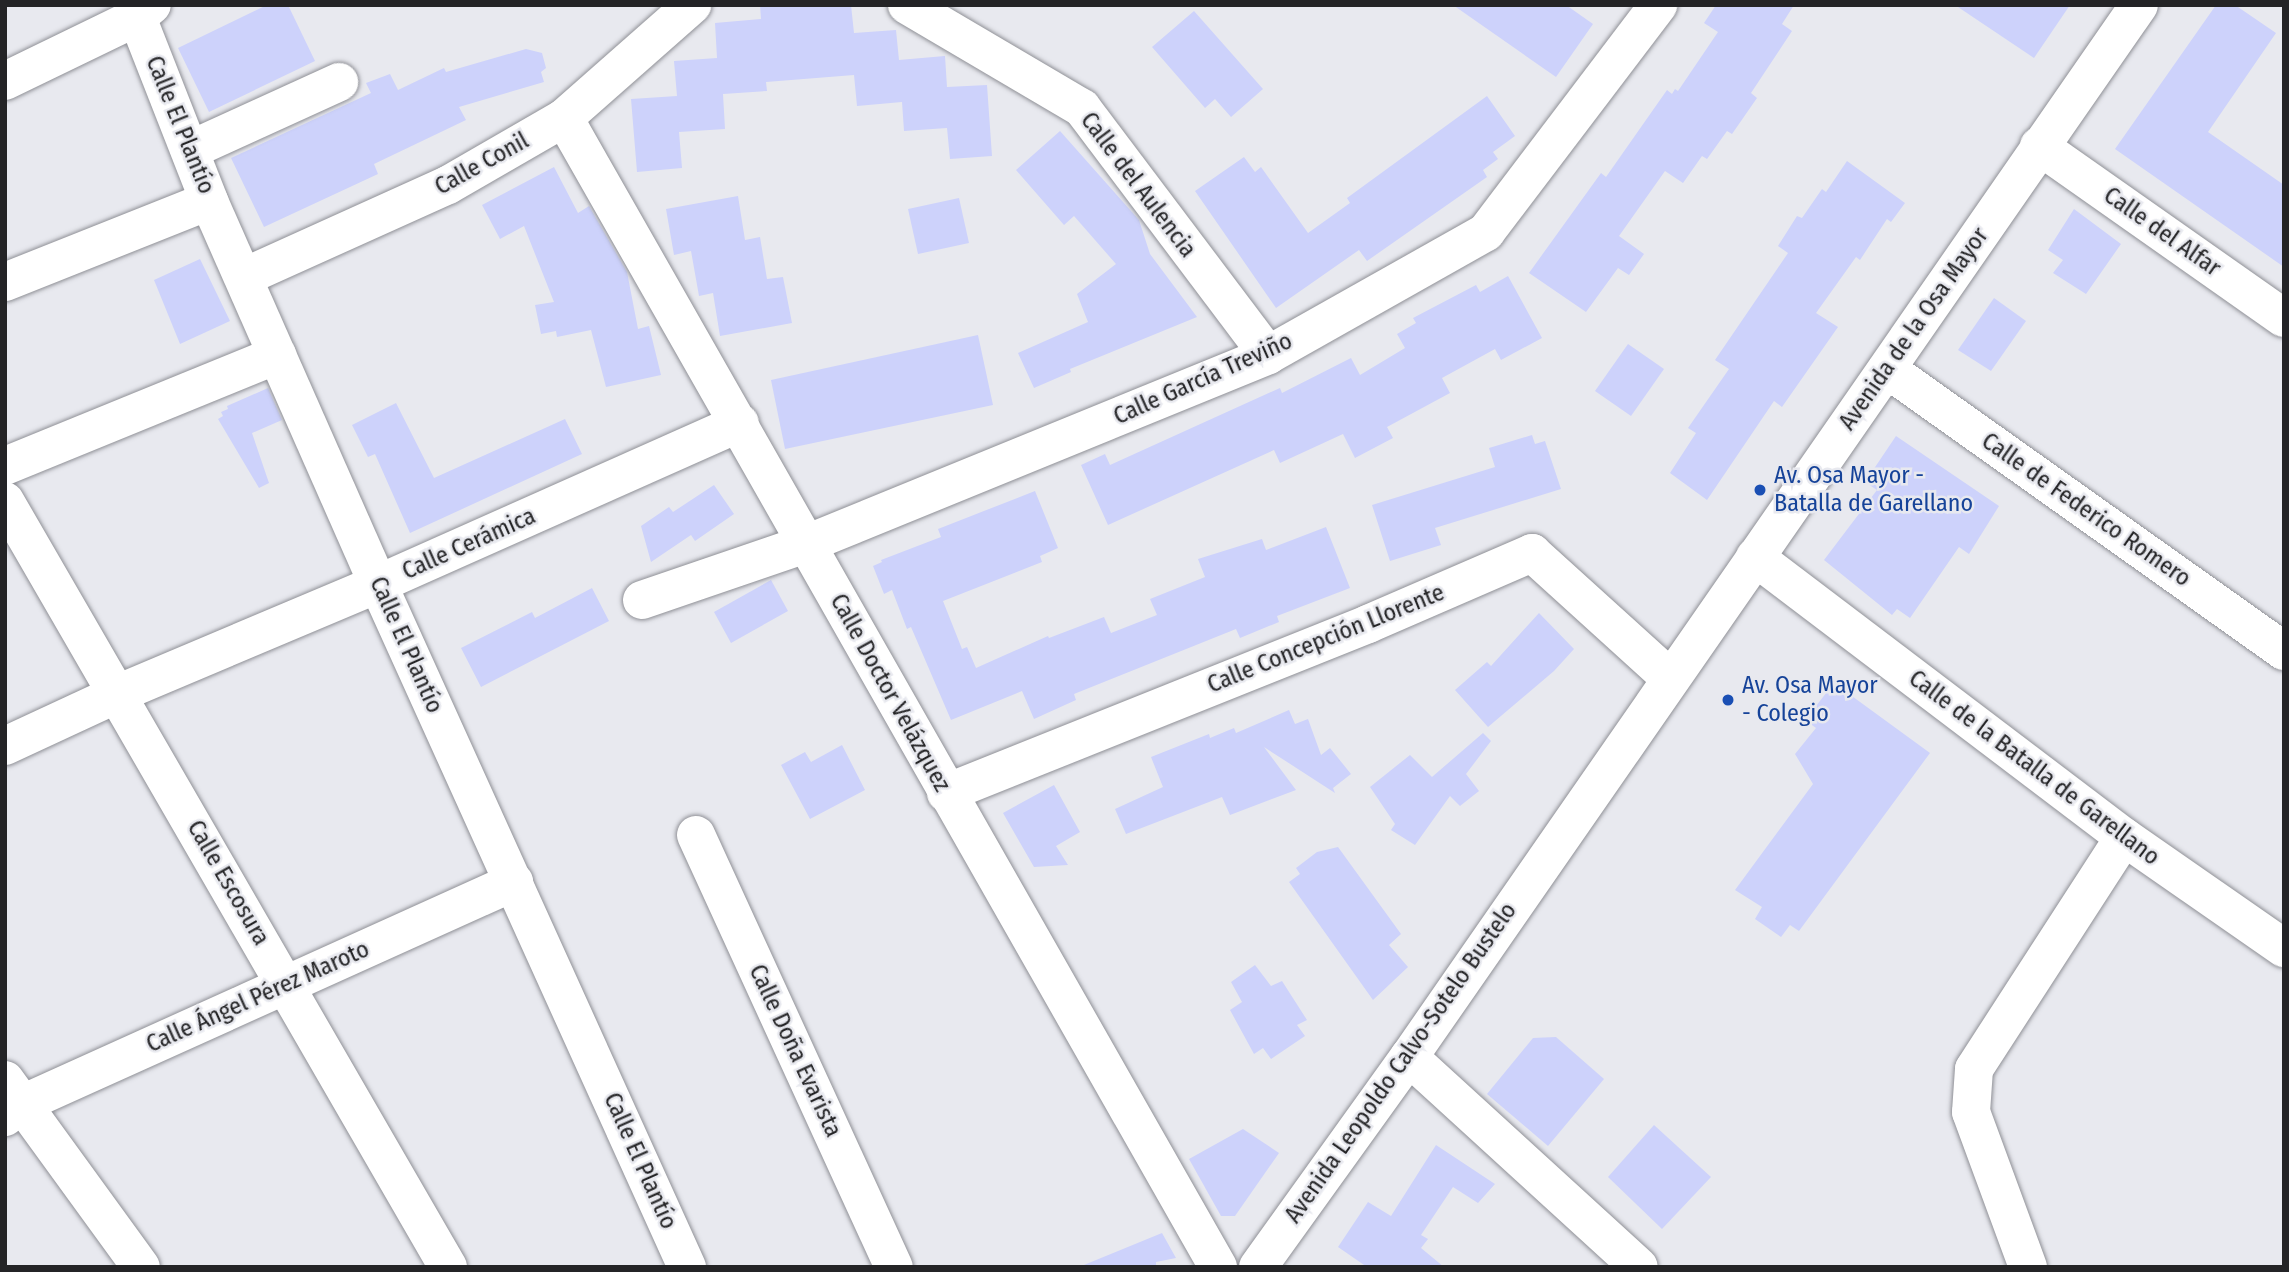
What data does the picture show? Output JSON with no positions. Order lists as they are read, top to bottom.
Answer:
{
  "streets": {
    "street": [
      "Calle El Plantío",
      "Calle Conil",
      "Calle del Aulencia",
      "Calle del Alfar",
      "Avenida de la Osa Mayor",
      "Calle García Treviño",
      "Calle de Federico Romero",
      "Calle Cerámica",
      "Calle Concepción Llorente",
      "Calle Doctor Velázquez",
      "Calle de la Batalla de Garellano",
      "Calle Escosura",
      "Calle Ángel Pérez Maroto",
      "Calle Doña Evarista",
      "Avenida Leopoldo Calvo-Sotelo Bustelo"
    ]
  },
  "crossings": [
    ["Calle El Plantío", "Calle Conil"],
    ["Calle El Plantío", "Calle Cerámica"],
    ["Calle El Plantío", "Calle Ángel Pérez Maroto"],
    ["Calle Conil", "Calle Doctor Velázquez"],
    ["Calle del Aulencia", "Calle García Treviño"],
    ["Calle del Alfar", "Avenida de la Osa Mayor"],
    ["Avenida de la Osa Mayor", "Calle de Federico Romero"],
    ["Avenida de la Osa Mayor", "Calle Concepción Llorente"],
    ["Avenida de la Osa Mayor", "Calle de la Batalla de Garellano"],
    ["Avenida de la Osa Mayor", "Avenida Leopoldo Calvo-Sotelo Bustelo"],
    ["Calle García Treviño", "Calle Doctor Velázquez"],
    ["Calle Cerámica", "Calle Doctor Velázquez"],
    ["Calle Cerámica", "Calle Escosura"],
    ["Calle Concepción Llorente", "Calle Doctor Velázquez"],
    ["Calle Escosura", "Calle Ángel Pérez Maroto"]
  ],
  "places": ["Av. Osa Mayor - Batalla de Garellano", "Av. Osa Mayor - Colegio"]
}
